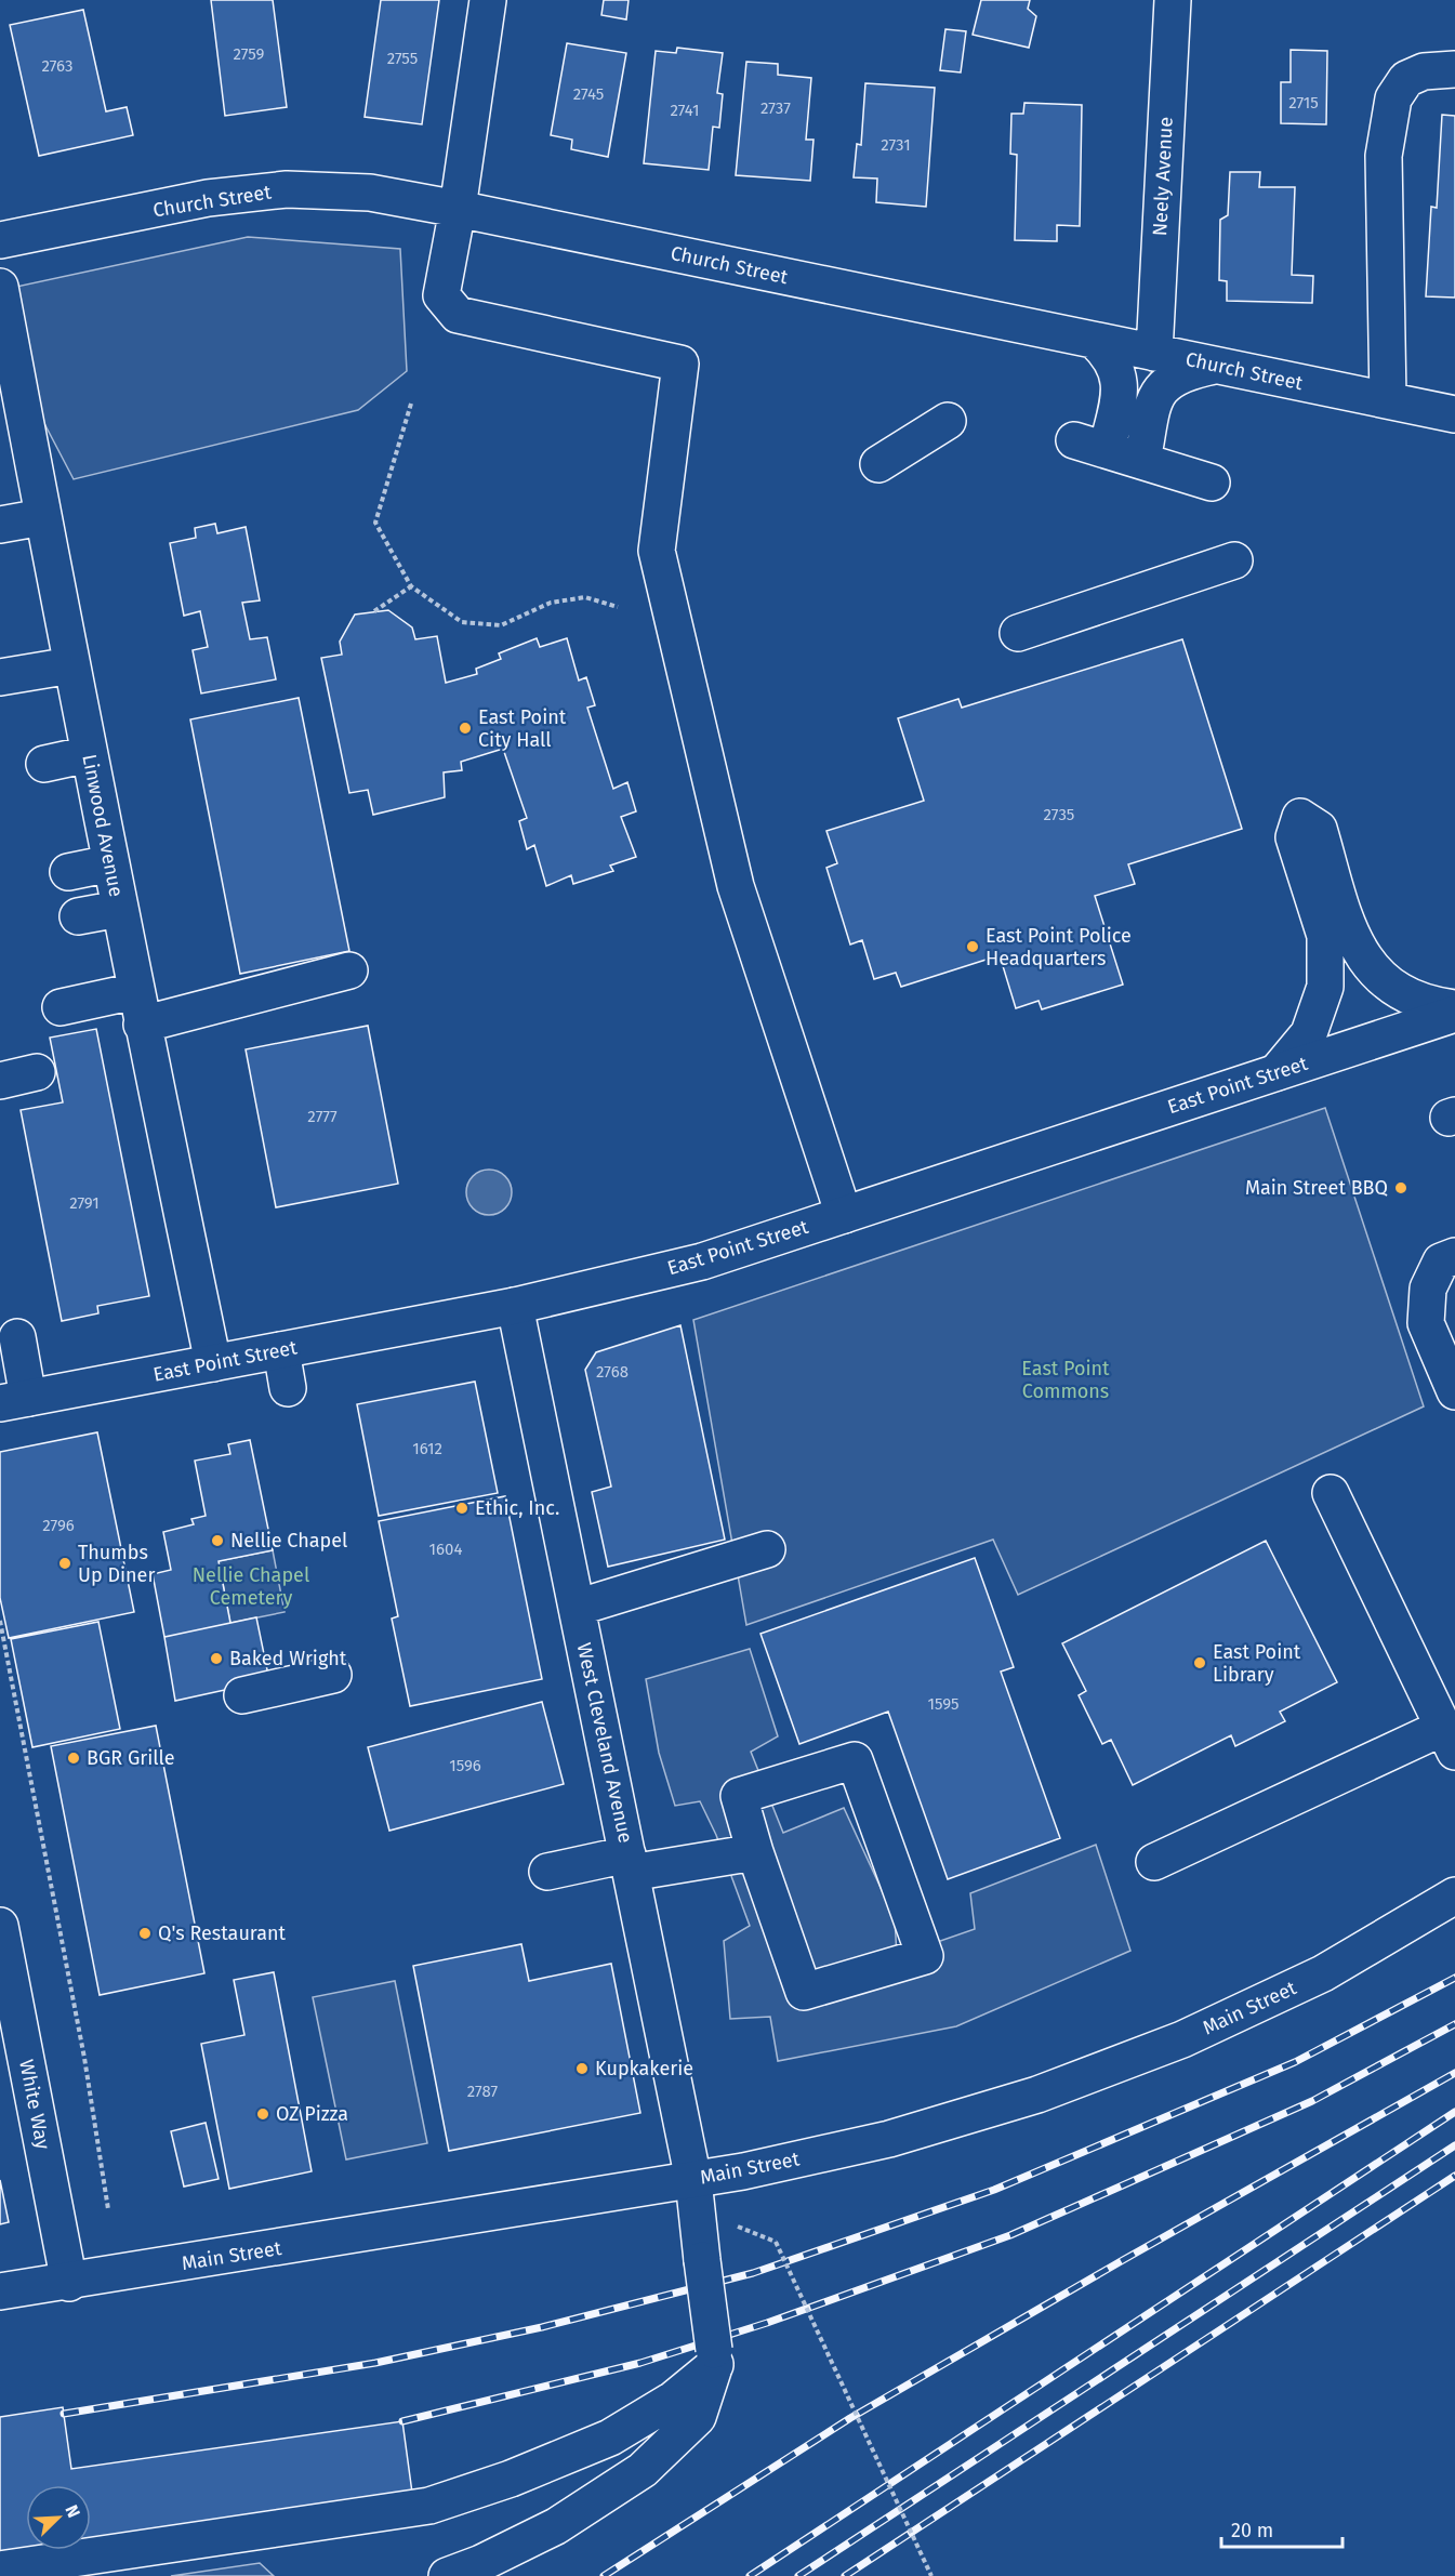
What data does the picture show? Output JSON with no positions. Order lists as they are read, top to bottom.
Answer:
{
  "streets": {
    "street": [
      "Neely Avenue",
      "Church Street",
      "Linwood Avenue",
      "East Point Street",
      "West Cleveland Avenue",
      "Main Street",
      "White Way"
    ]
  },
  "crossings": [
    ["Neely Avenue", "Church Street"],
    ["Linwood Avenue", "East Point Street"],
    ["East Point Street", "West Cleveland Avenue"],
    ["West Cleveland Avenue", "Main Street"],
    ["Main Street", "White Way"]
  ],
  "parks": ["East Point Commons", "Nellie Chapel Cemetery"],
  "places": [
    "East Point City Hall",
    "East Point Police Headquarters",
    "Main Street BBQ",
    "Ethic, Inc.",
    "Nellie Chapel",
    "Thumbs Up Diner",
    "Baked Wright",
    "East Point Library",
    "BGR Grille",
    "Q's Restaurant",
    "Kupkakerie",
    "OZ Pizza"
  ],
  "house_numbers": [
    "2759",
    "2755",
    "2763",
    "2745",
    "2715",
    "2737",
    "2741",
    "2731",
    "2735",
    "2777",
    "2791",
    "2768",
    "1612",
    "2796",
    "1604",
    "1595",
    "1596",
    "2787"
  ],
  "scale_bar": "20 m",
  "north": "top right"
}
